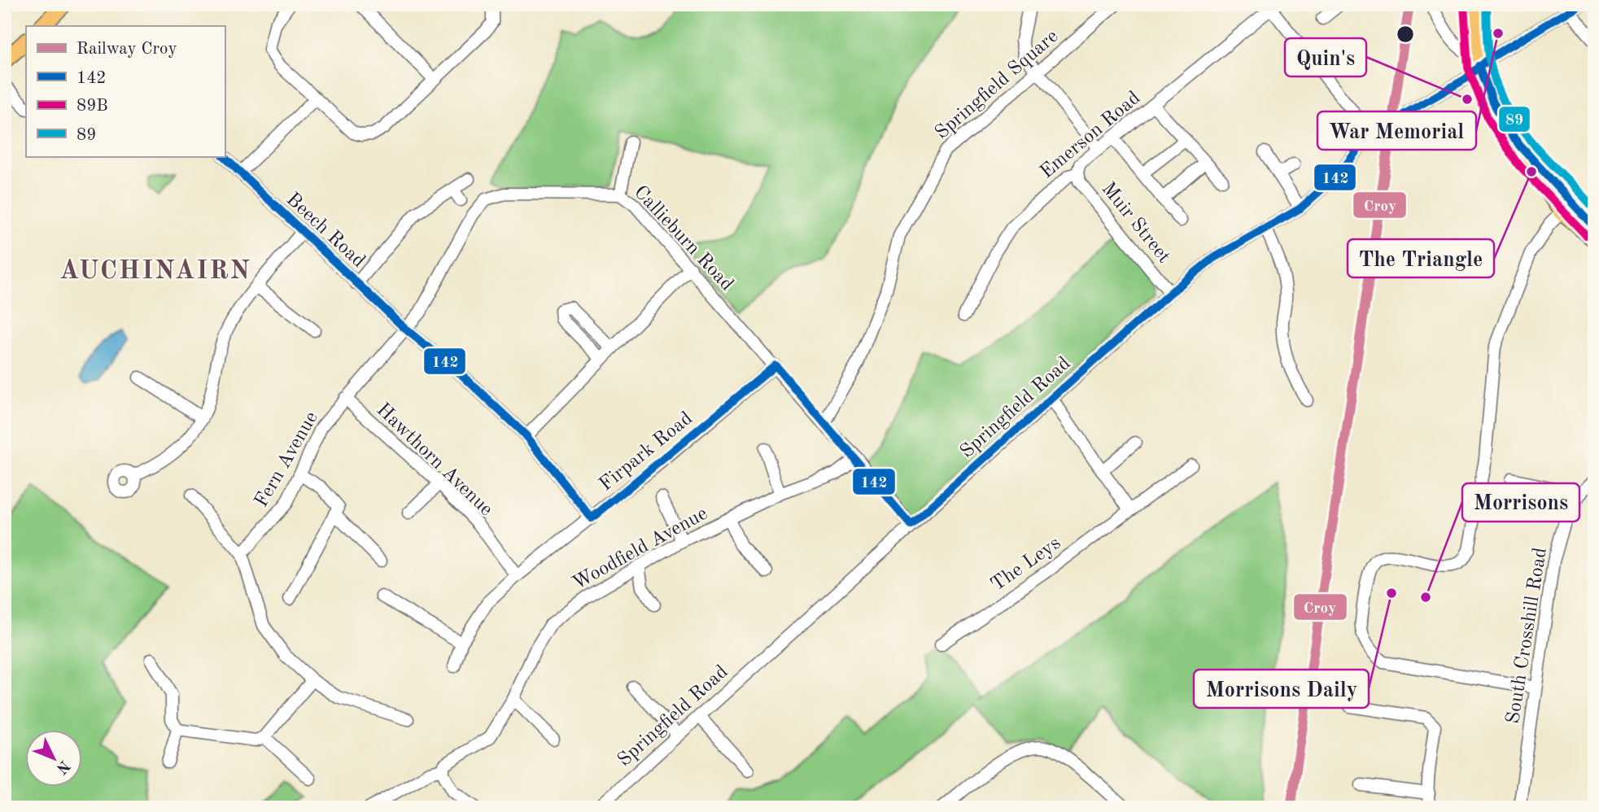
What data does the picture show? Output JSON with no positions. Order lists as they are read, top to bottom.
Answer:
{
  "streets": {
    "street": [
      "Springfield Square",
      "Emerson Road",
      "Muir Street",
      "Beech Road",
      "Callieburn Road",
      "Springfield Road",
      "Firpark Road",
      "Fern Avenue",
      "Hawthorn Avenue",
      "Woodfield Avenue",
      "The Leys",
      "South Crosshill Road"
    ]
  },
  "crossings": [
    ["Springfield Square", "Callieburn Road"],
    ["Emerson Road", "Muir Street"],
    ["Muir Street", "Springfield Road"],
    ["Beech Road", "Callieburn Road"],
    ["Beech Road", "Firpark Road"],
    ["Beech Road", "Fern Avenue"],
    ["Callieburn Road", "Springfield Road"],
    ["Callieburn Road", "Firpark Road"],
    ["Callieburn Road", "Fern Avenue"],
    ["Callieburn Road", "Woodfield Avenue"],
    ["Firpark Road", "Hawthorn Avenue"],
    ["Fern Avenue", "Hawthorn Avenue"]
  ],
  "districts": ["AUCHINAIRN"],
  "places": [
    "War Memorial",
    "Quin's",
    "The Triangle",
    "Morrisons Daily",
    "Morrisons"
  ],
  "lines": [
    "rail line Croy",
    "transit line 142",
    "transit line 89",
    "transit line 89B"
  ],
  "legend": [
    "Railway Croy",
    "142",
    "89B",
    "89"
  ],
  "north": "bottom right"
}
